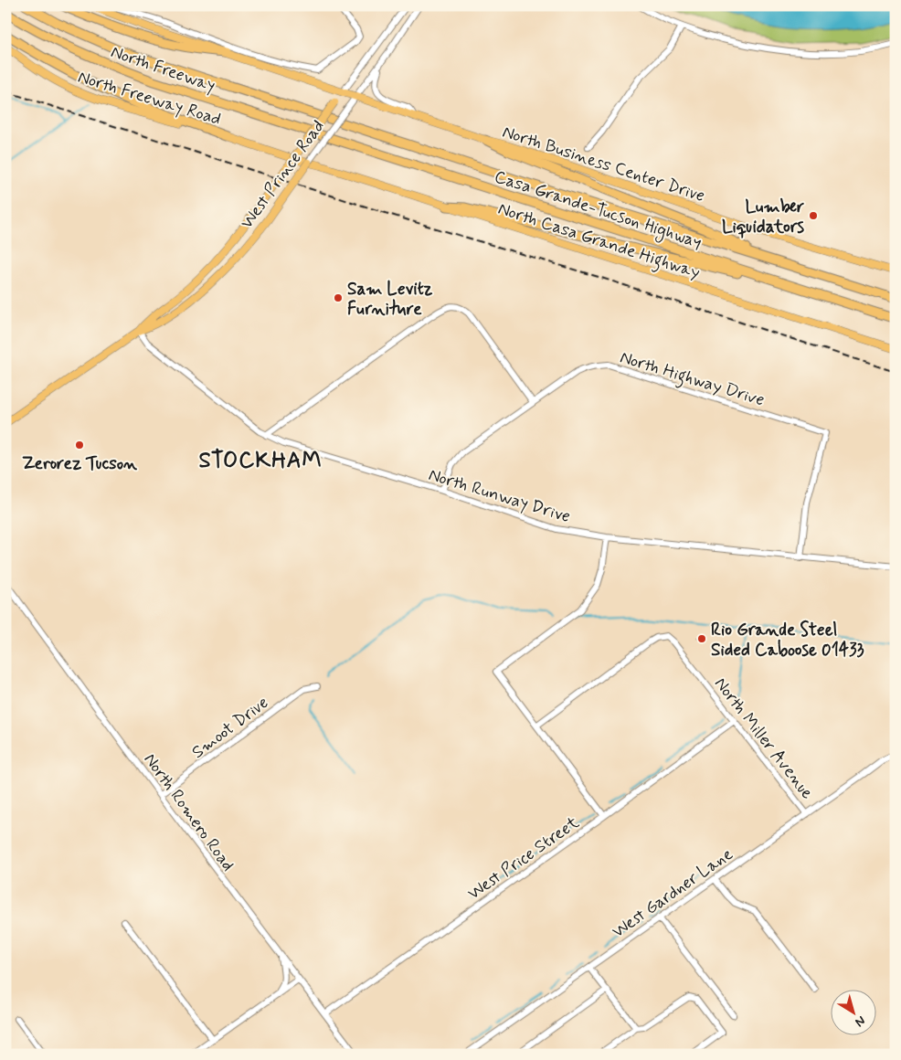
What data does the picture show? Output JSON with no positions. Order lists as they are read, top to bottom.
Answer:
{
  "streets": {
    "highway": ["North Freeway", "Casa Grande-Tucson Highway"],
    "main road": [
      "North Freeway Road",
      "North Business Center Drive",
      "West Prince Road",
      "North Casa Grande Highway"
    ],
    "street": [
      "North Highway Drive",
      "North Runway Drive",
      "Smoot Drive",
      "North Miller Avenue",
      "North Romero Road",
      "West Price Street",
      "West Gardner Lane"
    ]
  },
  "crossings": [
    ["North Freeway", "Casa Grande-Tucson Highway"],
    ["North Freeway Road", "West Prince Road"],
    ["North Freeway Road", "North Casa Grande Highway"],
    ["North Business Center Drive", "West Prince Road"],
    ["West Prince Road", "North Casa Grande Highway"],
    ["West Prince Road", "North Runway Drive"],
    ["North Highway Drive", "North Runway Drive"],
    ["Smoot Drive", "North Romero Road"],
    ["North Miller Avenue", "West Price Street"],
    ["North Miller Avenue", "West Gardner Lane"],
    ["North Romero Road", "West Price Street"]
  ],
  "districts": ["STOCKHAM"],
  "places": [
    "Lumber Liquidators",
    "Sam Levitz Furniture",
    "Zerorez Tucson",
    "Rio Grande Steel Sided Caboose 01433"
  ],
  "north": "bottom right"
}
